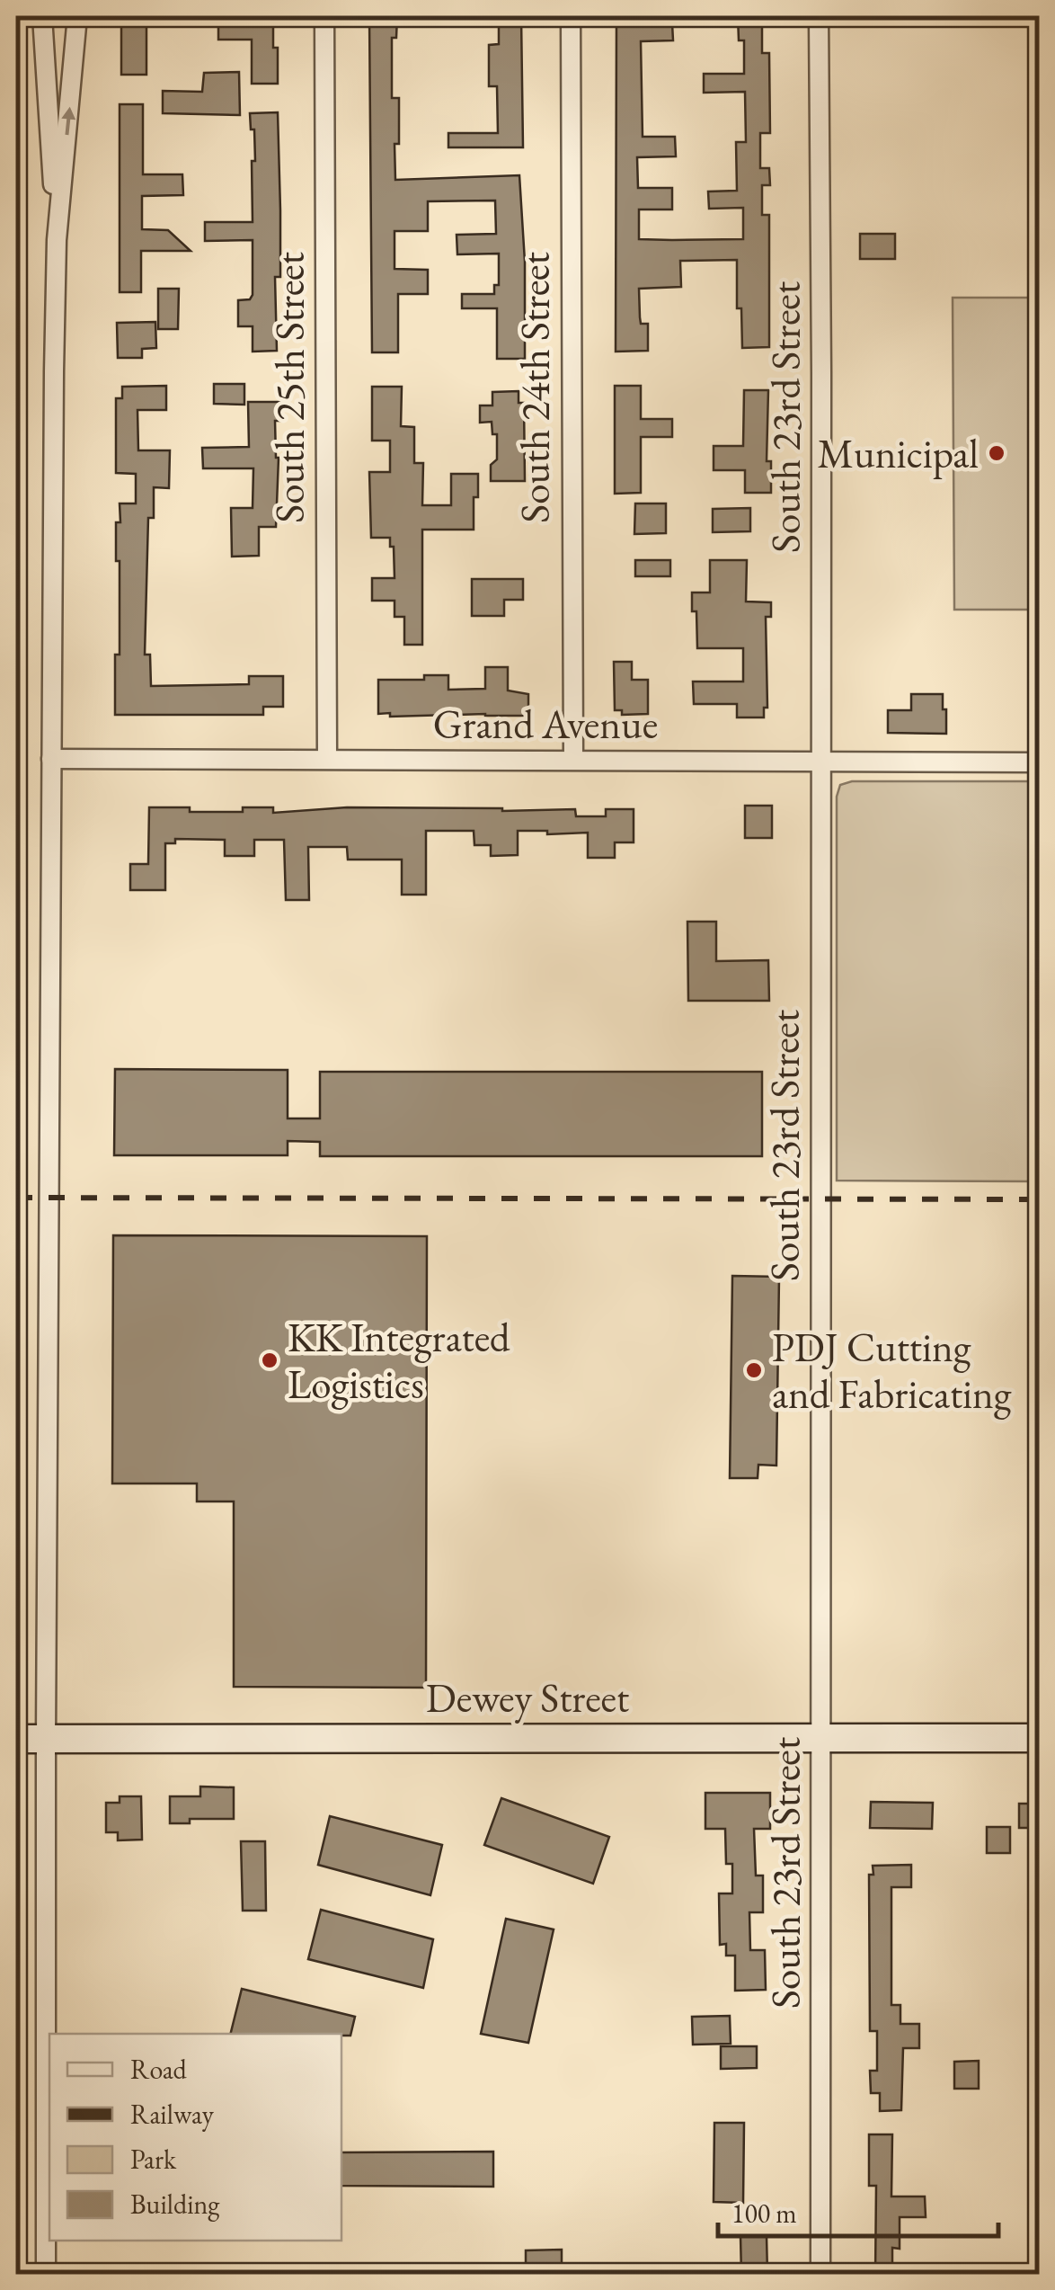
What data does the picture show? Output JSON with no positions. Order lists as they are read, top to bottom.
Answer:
{
  "streets": {
    "street": [
      "South 25th Street",
      "South 24th Street",
      "South 23rd Street",
      "Grand Avenue",
      "Dewey Street"
    ]
  },
  "crossings": [
    ["South 25th Street", "Grand Avenue"],
    ["South 24th Street", "Grand Avenue"],
    ["South 23rd Street", "Grand Avenue"],
    ["South 23rd Street", "Dewey Street"]
  ],
  "places": ["Municipal", "KK Integrated Logistics", "PDJ Cutting and Fabricating"],
  "legend": [
    "Road",
    "Railway",
    "Park",
    "Building"
  ],
  "scale_bar": "100 m"
}
